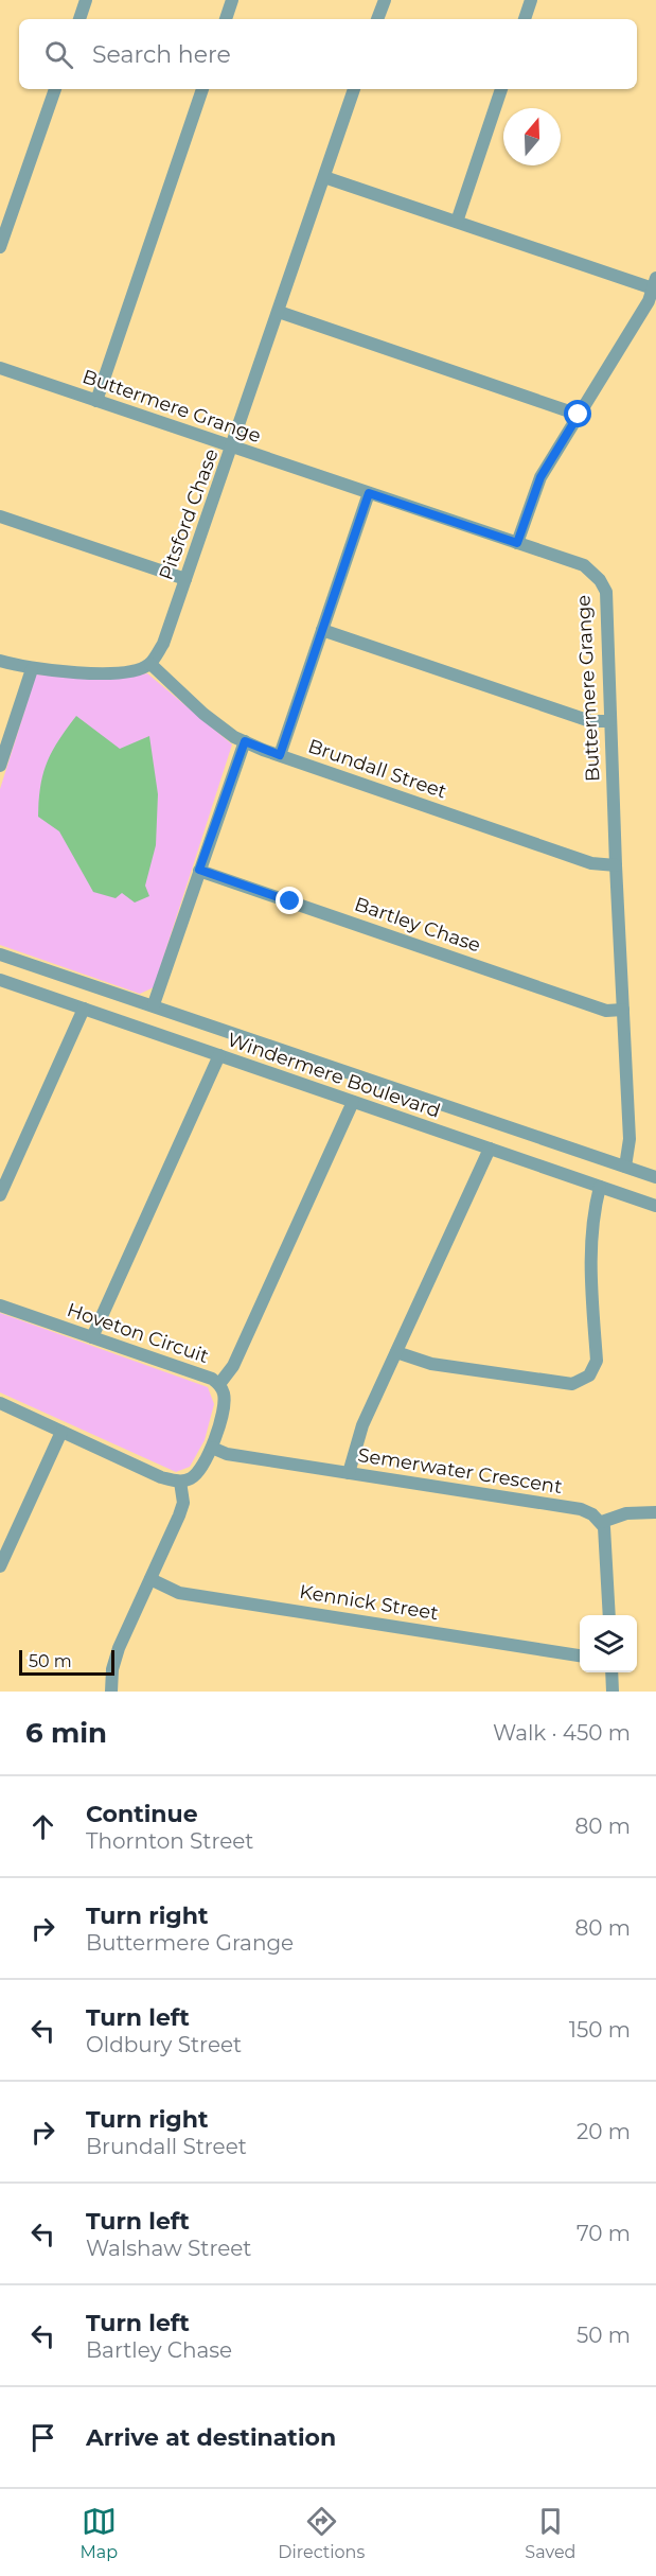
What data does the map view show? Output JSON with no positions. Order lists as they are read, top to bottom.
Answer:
{
  "streets": {
    "street": [
      "Buttermere Grange",
      "Pitsford Chase",
      "Brundall Street",
      "Bartley Chase",
      "Windermere Boulevard",
      "Hoveton Circuit",
      "Semerwater Crescent",
      "Kennick Street"
    ]
  },
  "crossings": [
    ["Buttermere Grange", "Pitsford Chase"],
    ["Buttermere Grange", "Brundall Street"],
    ["Buttermere Grange", "Bartley Chase"],
    ["Buttermere Grange", "Windermere Boulevard"],
    ["Pitsford Chase", "Brundall Street"],
    ["Hoveton Circuit", "Semerwater Crescent"]
  ],
  "scale_bar": "50 m",
  "north": "top",
  "page": {
    "search": "Search here",
    "scale": "50 m",
    "heading": ["6 min", "Walk · 450 m"],
    "list": [
      ["Continue", "Thornton Street", "80 m"],
      ["Turn right", "Buttermere Grange", "80 m"],
      ["Turn left", "Oldbury Street", "150 m"],
      ["Turn right", "Brundall Street", "20 m"],
      ["Turn left", "Walshaw Street", "70 m"],
      ["Turn left", "Bartley Chase", "50 m"],
      "Arrive at destination"
    ],
    "nav": ["Map", "Directions", "Saved"]
  }
}
